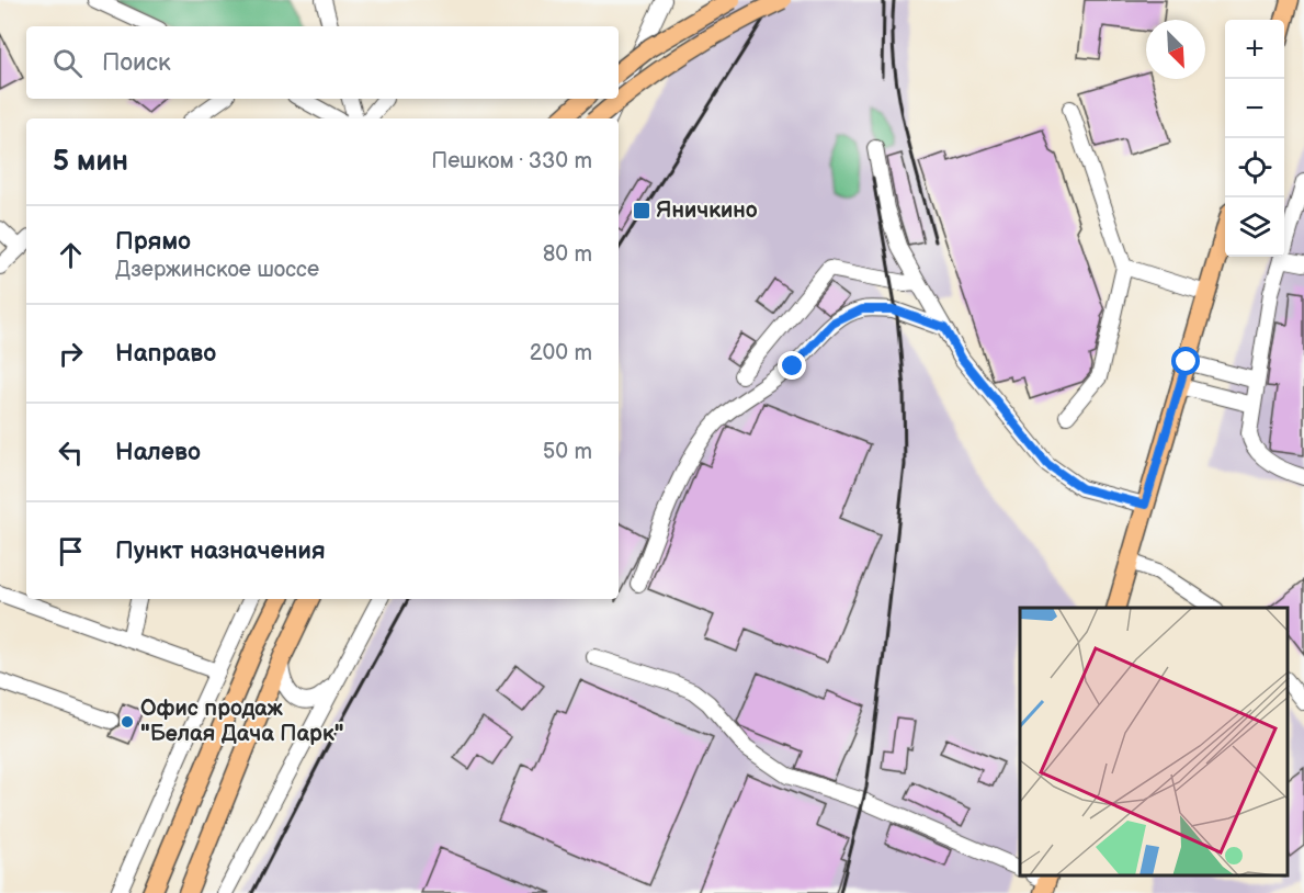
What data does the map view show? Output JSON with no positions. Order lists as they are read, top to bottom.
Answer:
{
  "places": {
    "transit": ["Яничкино"],
    "other": ["Офис продаж \"Белая Дача Парк\""]
  },
  "north": "bottom right",
  "page": {
    "map_buttons": ["+", "−"],
    "search": "Поиск",
    "heading": ["5 мин", "Пешком · 330 m"],
    "list": [
      ["Прямо", "Дзержинское шоссе", "80 m"],
      ["Направо", "200 m"],
      ["Налево", "50 m"],
      "Пункт назначения"
    ]
  }
}
